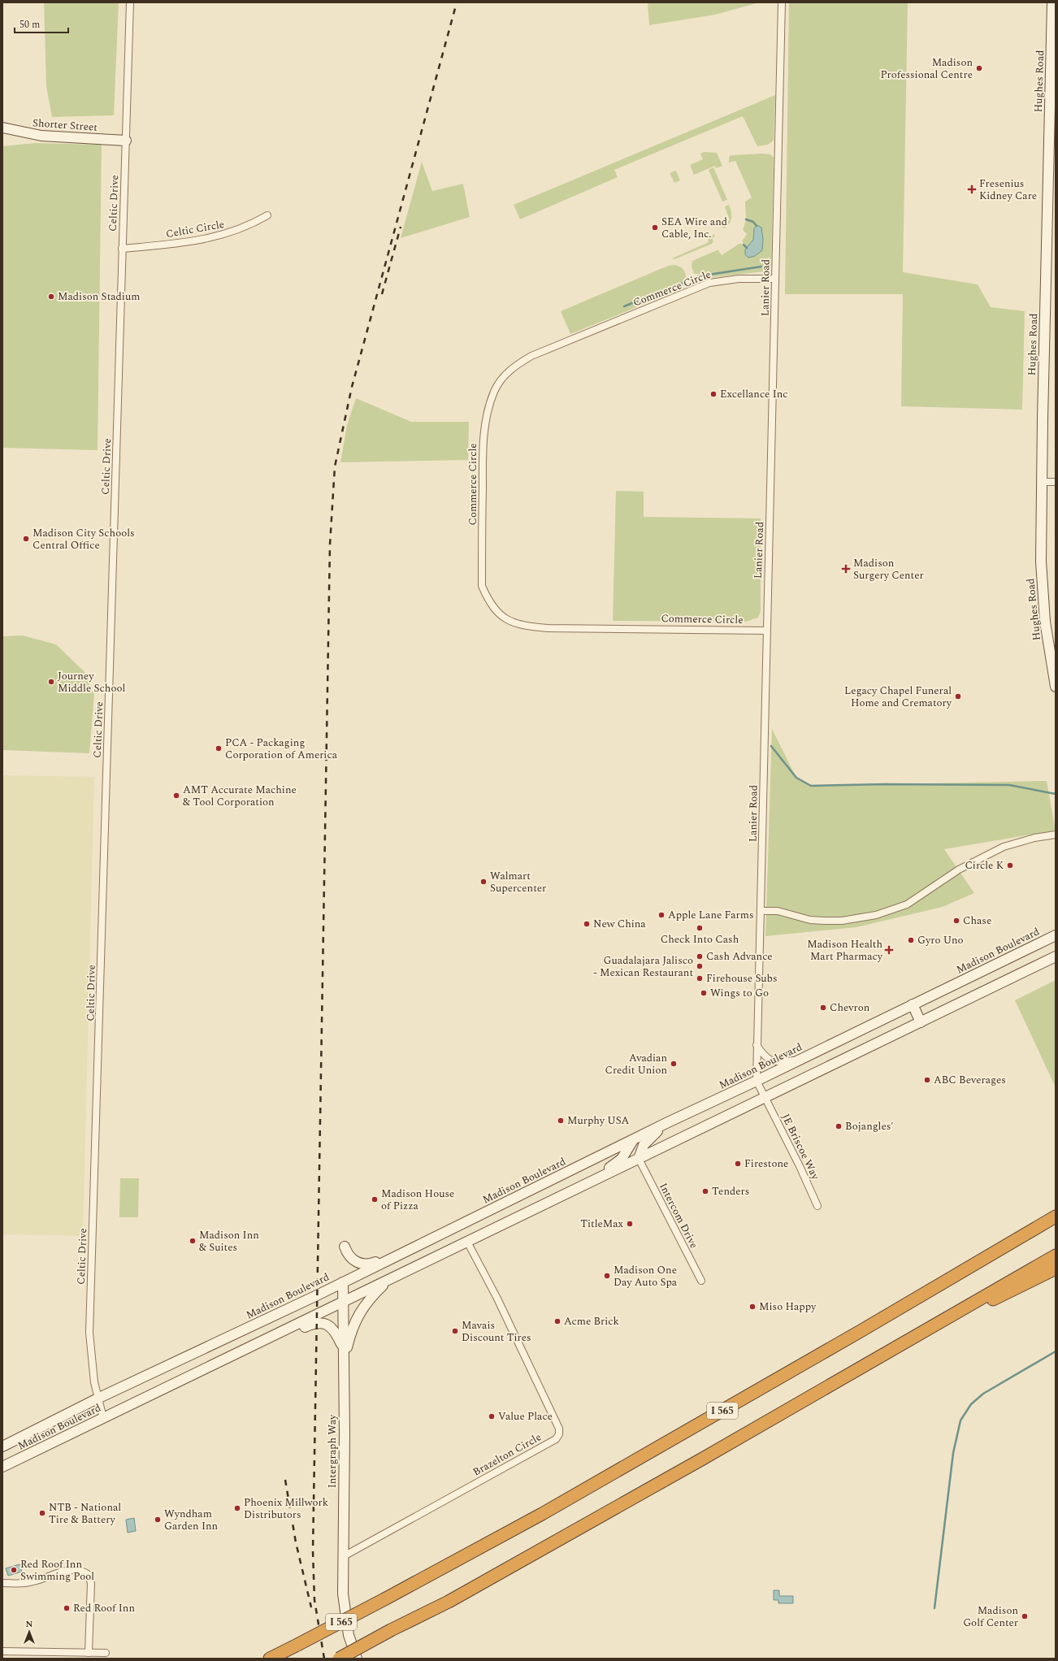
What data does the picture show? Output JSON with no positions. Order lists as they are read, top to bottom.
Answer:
{
  "streets": {
    "highway": ["I 565"],
    "main road": [
      "Hughes Road",
      "Shorter Street",
      "Madison Boulevard",
      "Intergraph Way"
    ],
    "street": [
      "Celtic Drive",
      "Celtic Circle",
      "Lanier Road",
      "Commerce Circle",
      "JE Briscoe Way",
      "Intercom Drive",
      "Brazelton Circle"
    ]
  },
  "crossings": [
    ["Shorter Street", "Celtic Drive"],
    ["Celtic Drive", "Celtic Circle"],
    ["Celtic Drive", "Madison Boulevard"],
    ["Lanier Road", "Commerce Circle"],
    ["Lanier Road", "Madison Boulevard"],
    ["Lanier Road", "JE Briscoe Way"],
    ["Madison Boulevard", "JE Briscoe Way"],
    ["Madison Boulevard", "Intercom Drive"],
    ["Madison Boulevard", "Intergraph Way"],
    ["Madison Boulevard", "Brazelton Circle"],
    ["Intergraph Way", "Brazelton Circle"]
  ],
  "places": {
    "other": [
      "Madison Professional Centre",
      "SEA Wire and Cable, Inc.",
      "Madison Stadium",
      "Excellance Inc",
      "Madison City Schools Central Office",
      "Journey Middle School",
      "Legacy Chapel Funeral Home and Crematory",
      "PCA - Packaging Corporation of America",
      "AMT Accurate Machine & Tool Corporation",
      "Circle K",
      "Walmart Supercenter",
      "Apple Lane Farms",
      "Chase",
      "New China",
      "Check Into Cash",
      "Gyro Uno",
      "Cash Advance",
      "Guadalajara Jalisco - Mexican Restaurant",
      "Firehouse Subs",
      "Wings to Go",
      "Chevron",
      "Avadian Credit Union",
      "ABC Beverages",
      "Murphy USA",
      "Bojangles'",
      "Firestone",
      "Tenders",
      "Madison House of Pizza",
      "TitleMax",
      "Madison Inn & Suites",
      "Madison One Day Auto Spa",
      "Miso Happy",
      "Acme Brick",
      "Mavais Discount Tires",
      "Value Place",
      "Phoenix Millwork Distributors",
      "NTB - National Tire & Battery",
      "Wyndham Garden Inn",
      "Red Roof Inn Swimming Pool",
      "Red Roof Inn",
      "Madison Golf Center"
    ],
    "health": ["Fresenius Kidney Care", "Madison Surgery Center", "Madison Health Mart Pharmacy"]
  },
  "scale_bar": "50 m",
  "north": "top"
}
